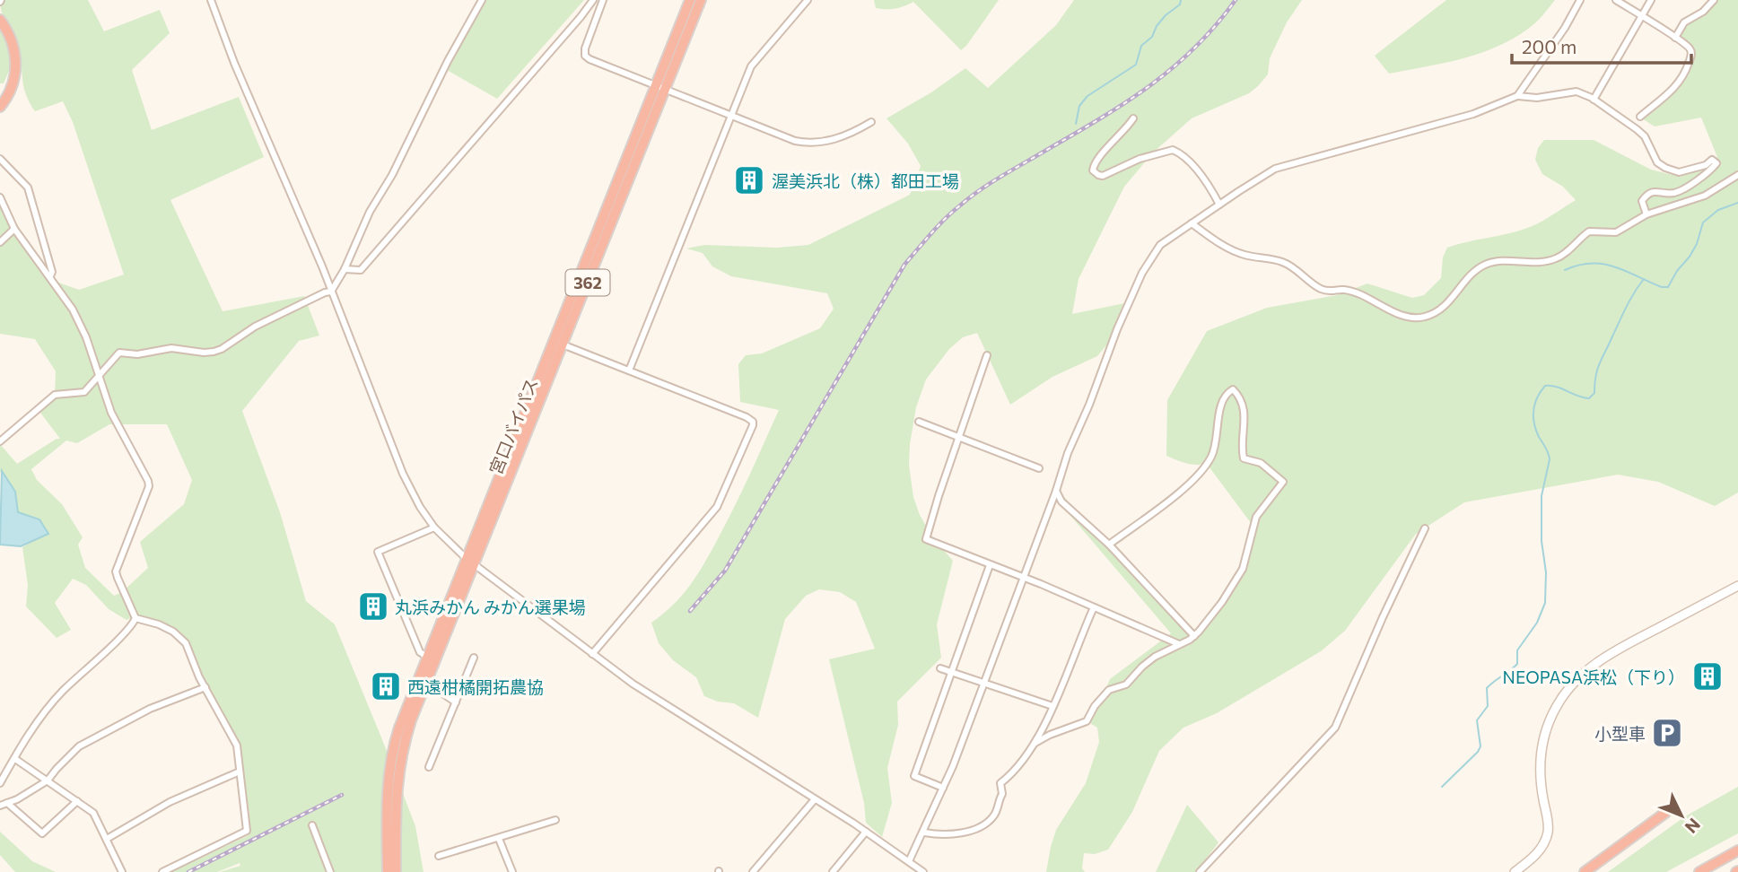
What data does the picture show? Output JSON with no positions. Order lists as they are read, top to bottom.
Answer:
{
  "streets": {
    "highway": ["362", "宮口バイパス"]
  },
  "places": {
    "building": [
      "渥美浜北（株）都田工場",
      "丸浜みかん みかん選果場",
      "NEOPASA浜松（下り）",
      "西遠柑橘開拓農協"
    ],
    "parking": ["小型車"]
  },
  "scale_bar": "200 m",
  "north": "bottom right"
}
